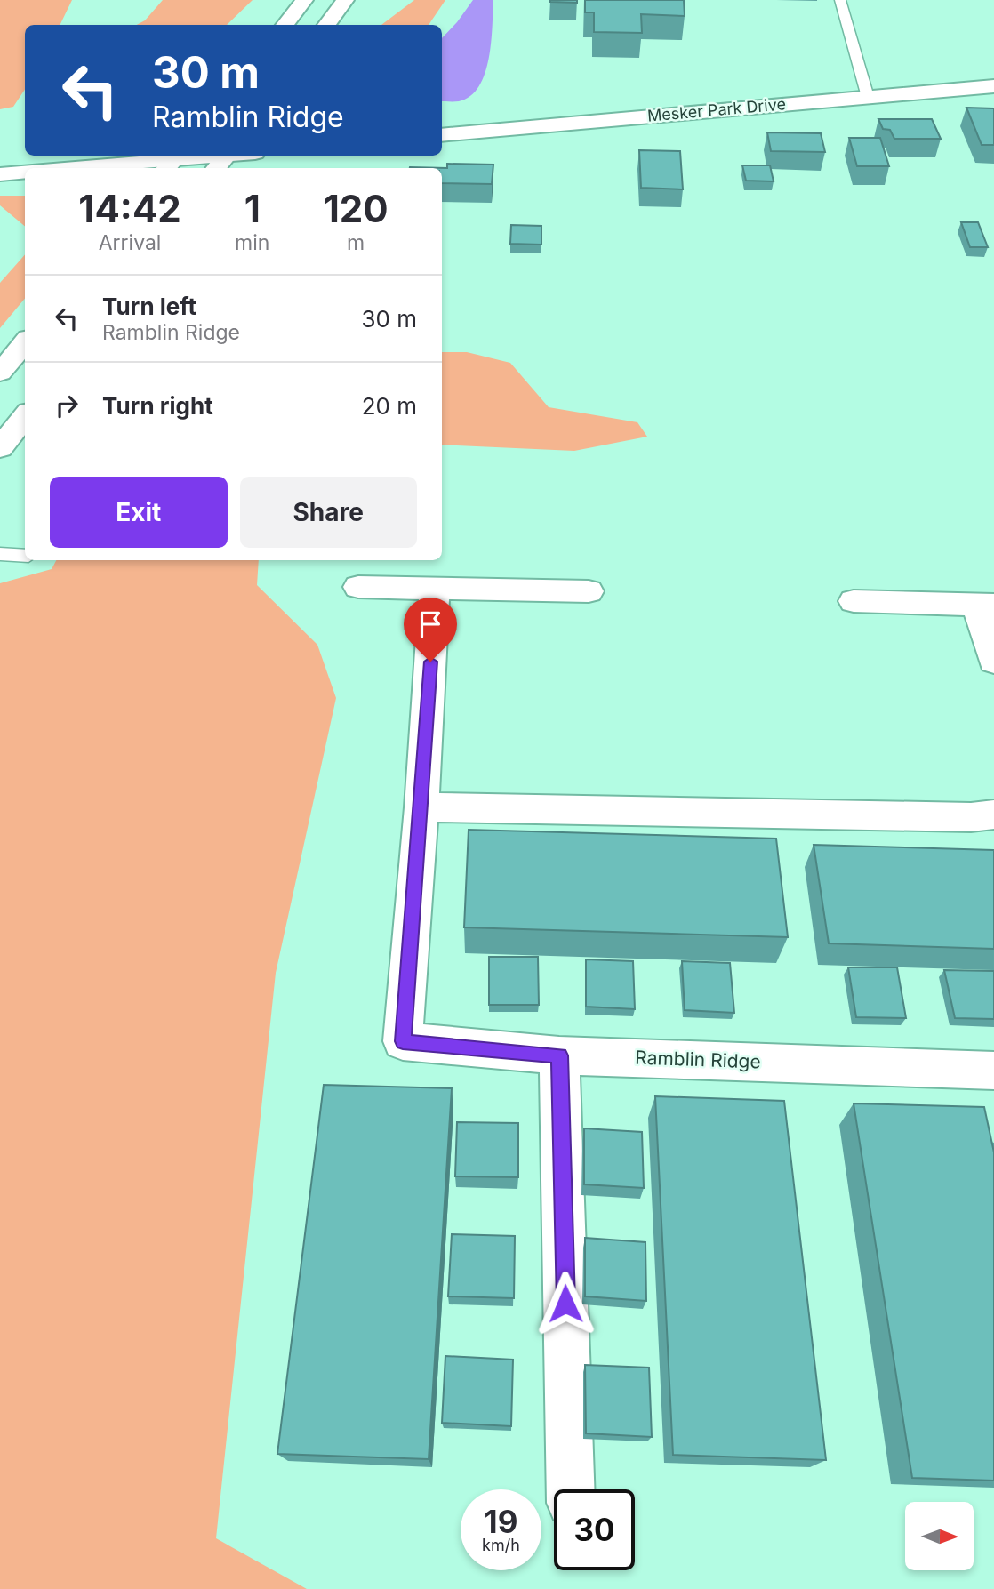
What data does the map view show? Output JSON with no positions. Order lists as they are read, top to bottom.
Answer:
{
  "streets": {
    "street": ["Mesker Park Drive", "Ramblin Ridge"]
  },
  "north": "right",
  "page": {
    "turn": ["30 m", "Ramblin Ridge"],
    "eta": [
      "14:42",
      "Arrival",
      "1",
      "min",
      "120",
      "m"
    ],
    "list": [
      {
        "name": "Turn left",
        "note": "Ramblin Ridge",
        "value": "30 m"
      },
      {
        "name": "Turn right",
        "value": "20 m"
      }
    ],
    "buttons": ["Exit", "Share"],
    "speed": "19 km/h",
    "limit": "30"
  }
}
